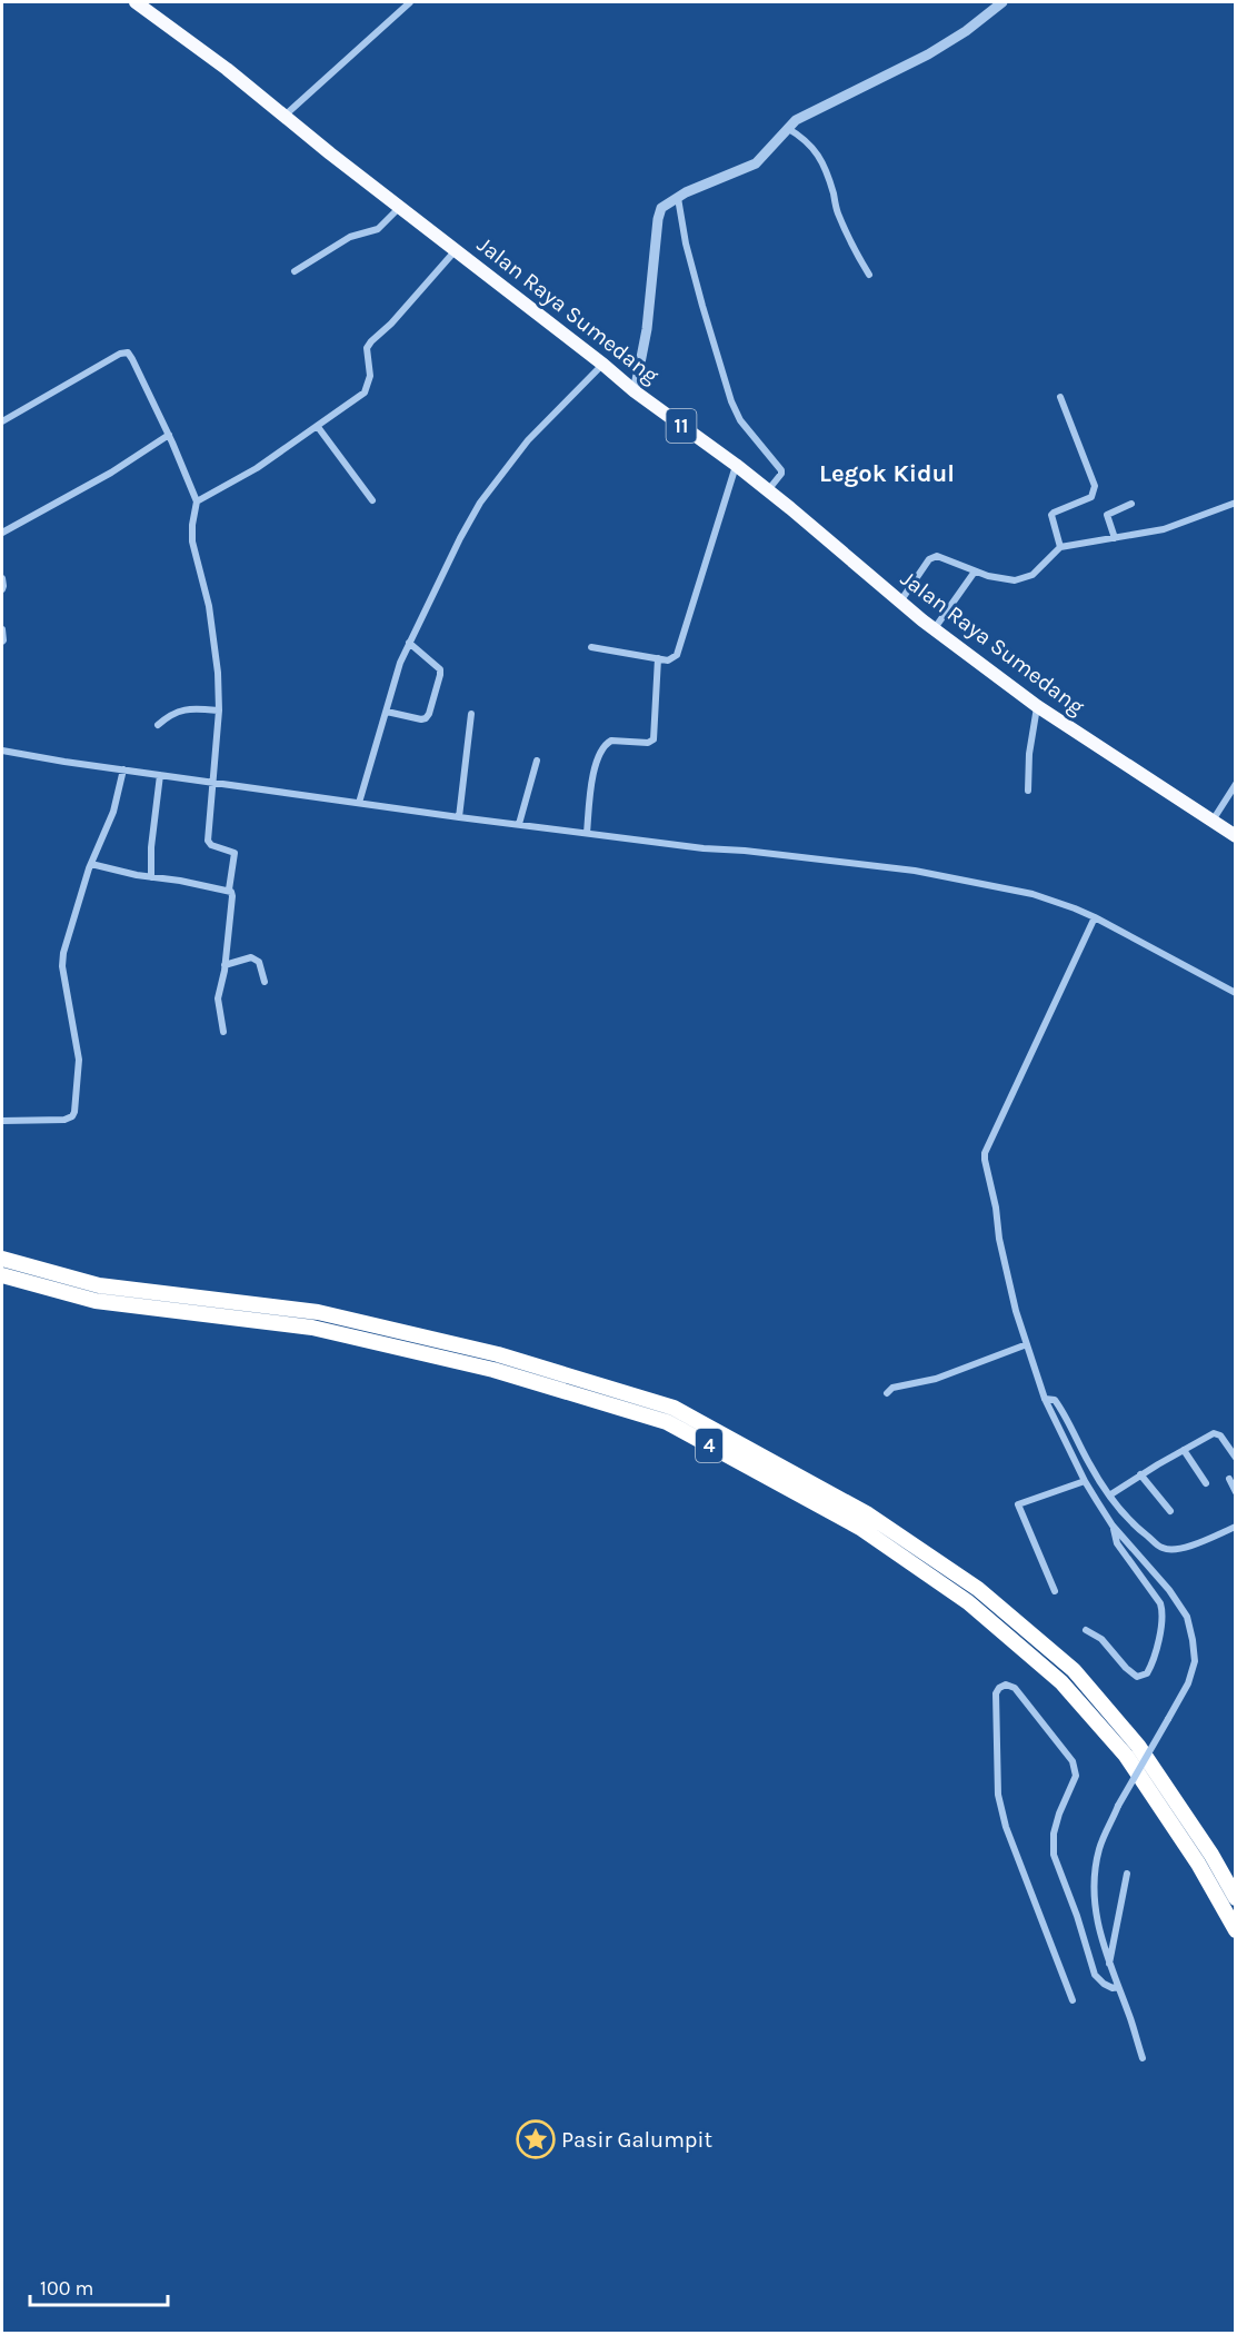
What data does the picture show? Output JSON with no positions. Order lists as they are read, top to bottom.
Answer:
{
  "streets": {
    "highway": ["Jalan Raya Sumedang", "11", "4"]
  },
  "districts": ["Legok Kidul"],
  "places": {
    "place": ["Pasir Galumpit"]
  },
  "scale_bar": "100 m"
}
